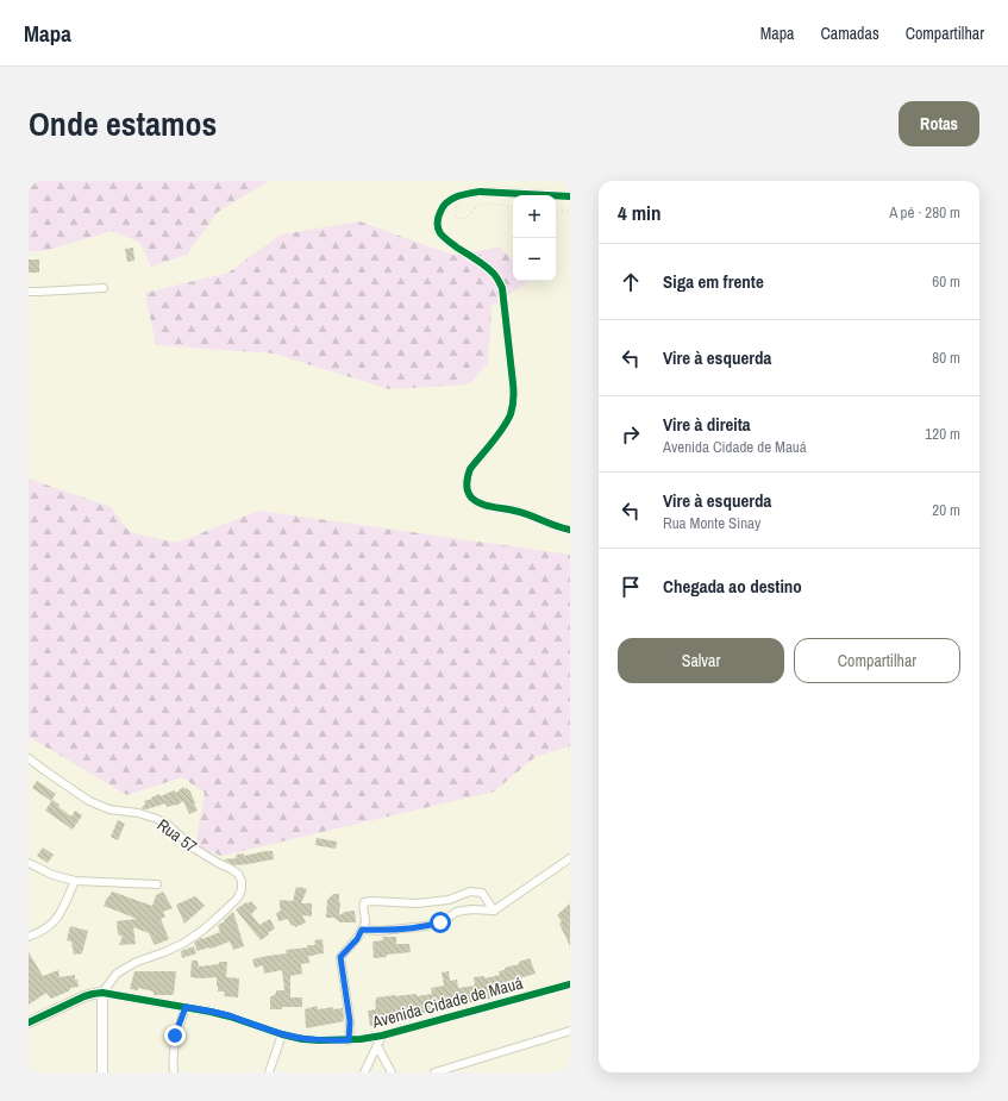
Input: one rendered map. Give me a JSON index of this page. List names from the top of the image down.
{
  "streets": {
    "street": ["Rua 57", "Avenida Cidade de Mauá"]
  },
  "crossings": [
    ["Rua 57", "Avenida Cidade de Mauá"]
  ],
  "page": {
    "header": "Mapa",
    "nav": ["Mapa", "Camadas", "Compartilhar"],
    "title": "Onde estamos",
    "buttons": [
      "Rotas",
      ["Salvar", "Compartilhar"]
    ],
    "heading": ["4 min", "A pé · 280 m"],
    "map_buttons": ["+", "−"],
    "list": [
      ["Siga em frente", "60 m"],
      ["Vire à esquerda", "80 m"],
      ["Vire à direita", "Avenida Cidade de Mauá", "120 m"],
      ["Vire à esquerda", "Rua Monte Sinay", "20 m"],
      "Chegada ao destino"
    ]
  }
}
